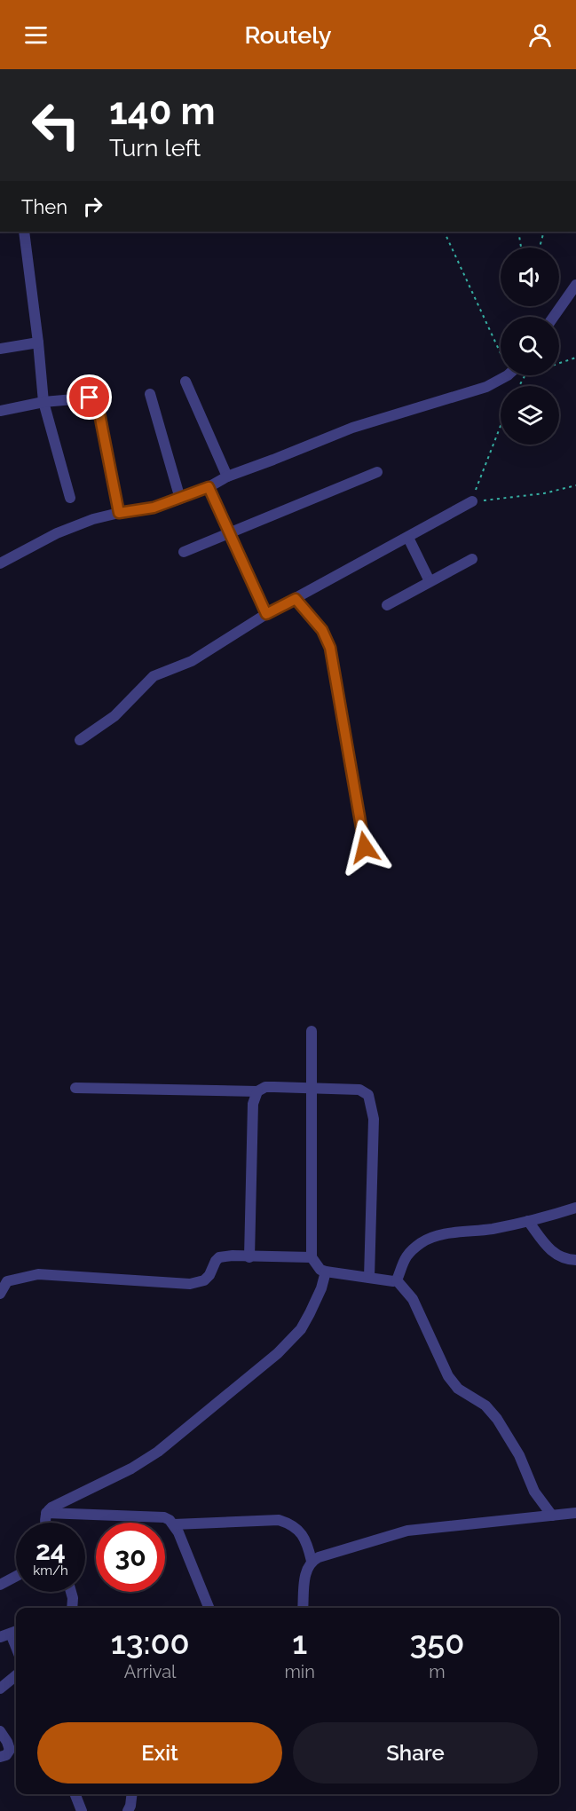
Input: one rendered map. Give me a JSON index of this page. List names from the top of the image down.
{
  "page": {
    "header": "Routely",
    "turn": ["140 m", "Turn left"],
    "then": "Then",
    "speed": "24 km/h",
    "limit": "30",
    "eta": [
      "13:00",
      "Arrival",
      "1",
      "min",
      "350",
      "m"
    ],
    "buttons": ["Exit", "Share"]
  }
}
